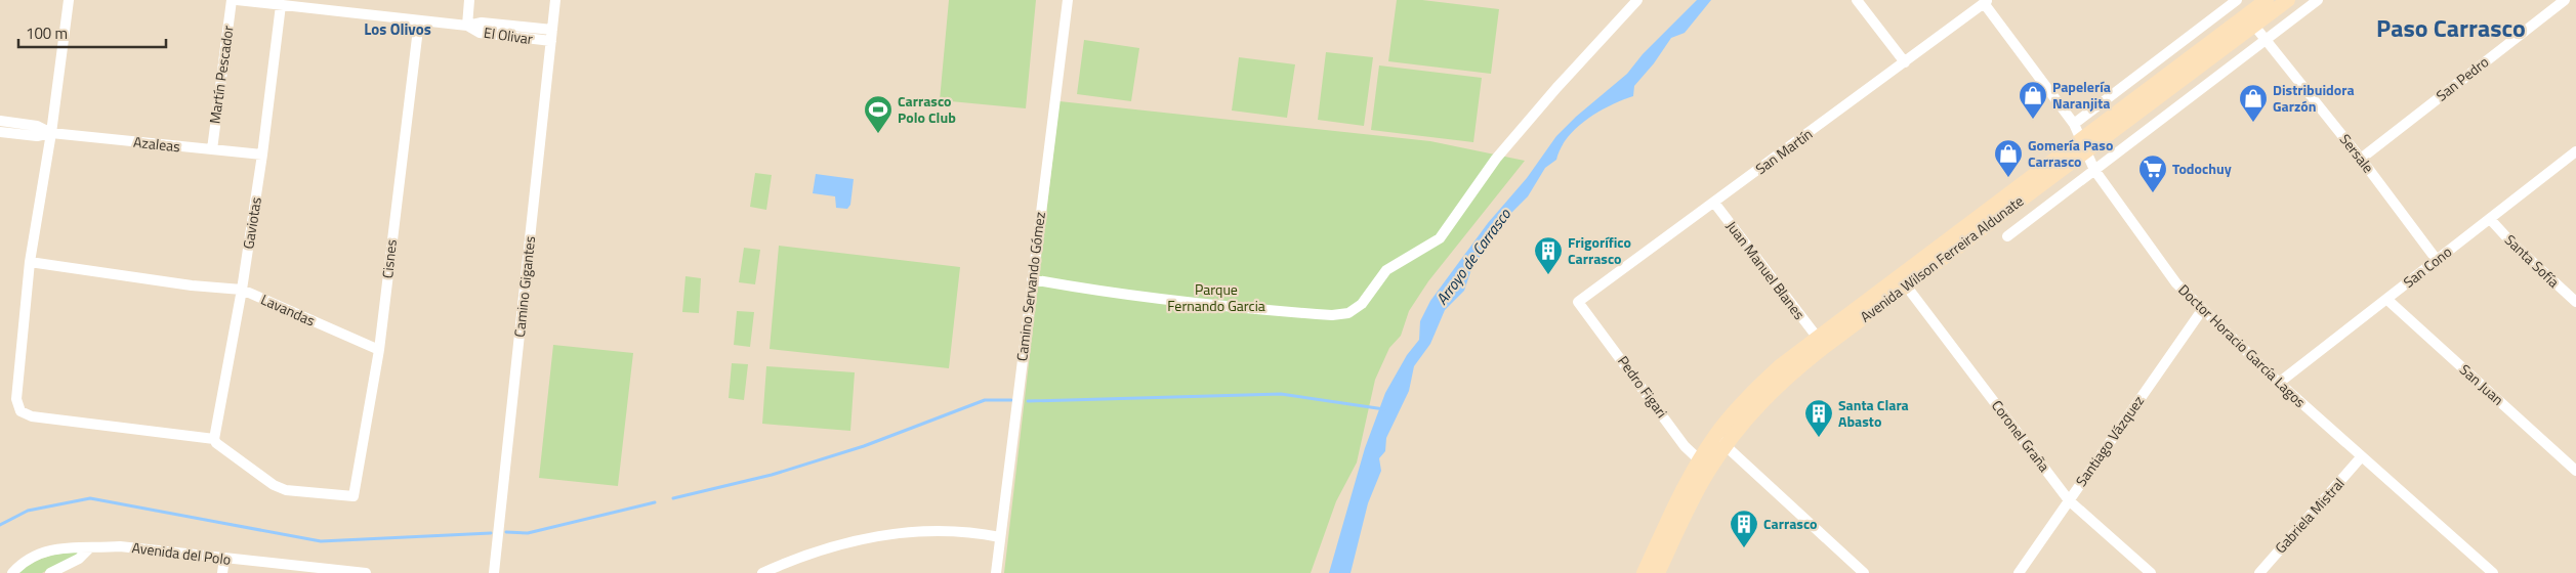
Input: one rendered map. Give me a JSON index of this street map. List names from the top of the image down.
{
  "streets": {
    "main road": ["Avenida Wilson Ferreira Aldunate"],
    "street": [
      "El Olivar",
      "Martín Pescador",
      "San Pedro",
      "Azaleas",
      "San Martín",
      "Sersale",
      "Gaviotas",
      "Cisnes",
      "Santa Sofía",
      "San Cono",
      "Juan Manuel Blanes",
      "Camino Gigantes",
      "Camino Servando Gómez",
      "Lavandas",
      "Doctor Horacio García Lagos",
      "San Juan",
      "Pedro Figari",
      "Coronel Graña",
      "Santiago Vázquez",
      "Gabriela Mistral",
      "Avenida del Polo"
    ]
  },
  "crossings": [
    ["El Olivar", "Gaviotas"],
    ["El Olivar", "Cisnes"],
    ["El Olivar", "Camino Gigantes"],
    ["Martín Pescador", "Azaleas"],
    ["San Pedro", "Sersale"],
    ["Azaleas", "Gaviotas"],
    ["San Martín", "Juan Manuel Blanes"],
    ["San Martín", "Doctor Horacio García Lagos"],
    ["San Martín", "Pedro Figari"],
    ["Sersale", "Avenida Wilson Ferreira Aldunate"],
    ["Sersale", "San Cono"],
    ["Gaviotas", "Cisnes"],
    ["Gaviotas", "Lavandas"],
    ["Cisnes", "Lavandas"],
    ["Avenida Wilson Ferreira Aldunate", "Juan Manuel Blanes"],
    ["Avenida Wilson Ferreira Aldunate", "Doctor Horacio García Lagos"],
    ["Avenida Wilson Ferreira Aldunate", "Pedro Figari"],
    ["Avenida Wilson Ferreira Aldunate", "Coronel Graña"],
    ["Santa Sofía", "San Cono"],
    ["San Cono", "Doctor Horacio García Lagos"],
    ["San Cono", "San Juan"],
    ["Doctor Horacio García Lagos", "Santiago Vázquez"],
    ["Doctor Horacio García Lagos", "Gabriela Mistral"],
    ["Coronel Graña", "Santiago Vázquez"]
  ],
  "districts": ["Paso Carrasco", "Los Olivos"],
  "water": ["Arroyo de Carrasco"],
  "parks": ["Parque Fernando Garcia"],
  "places": {
    "shop": ["Papelería Naranjita", "Distribuidora Garzón", "Gomería Paso Carrasco"],
    "sports": ["Carrasco Polo Club"],
    "supermarket": ["Todochuy"],
    "building": ["Frigorífico Carrasco", "Santa Clara Abasto", "Carrasco"]
  },
  "scale_bar": "100 m"
}
